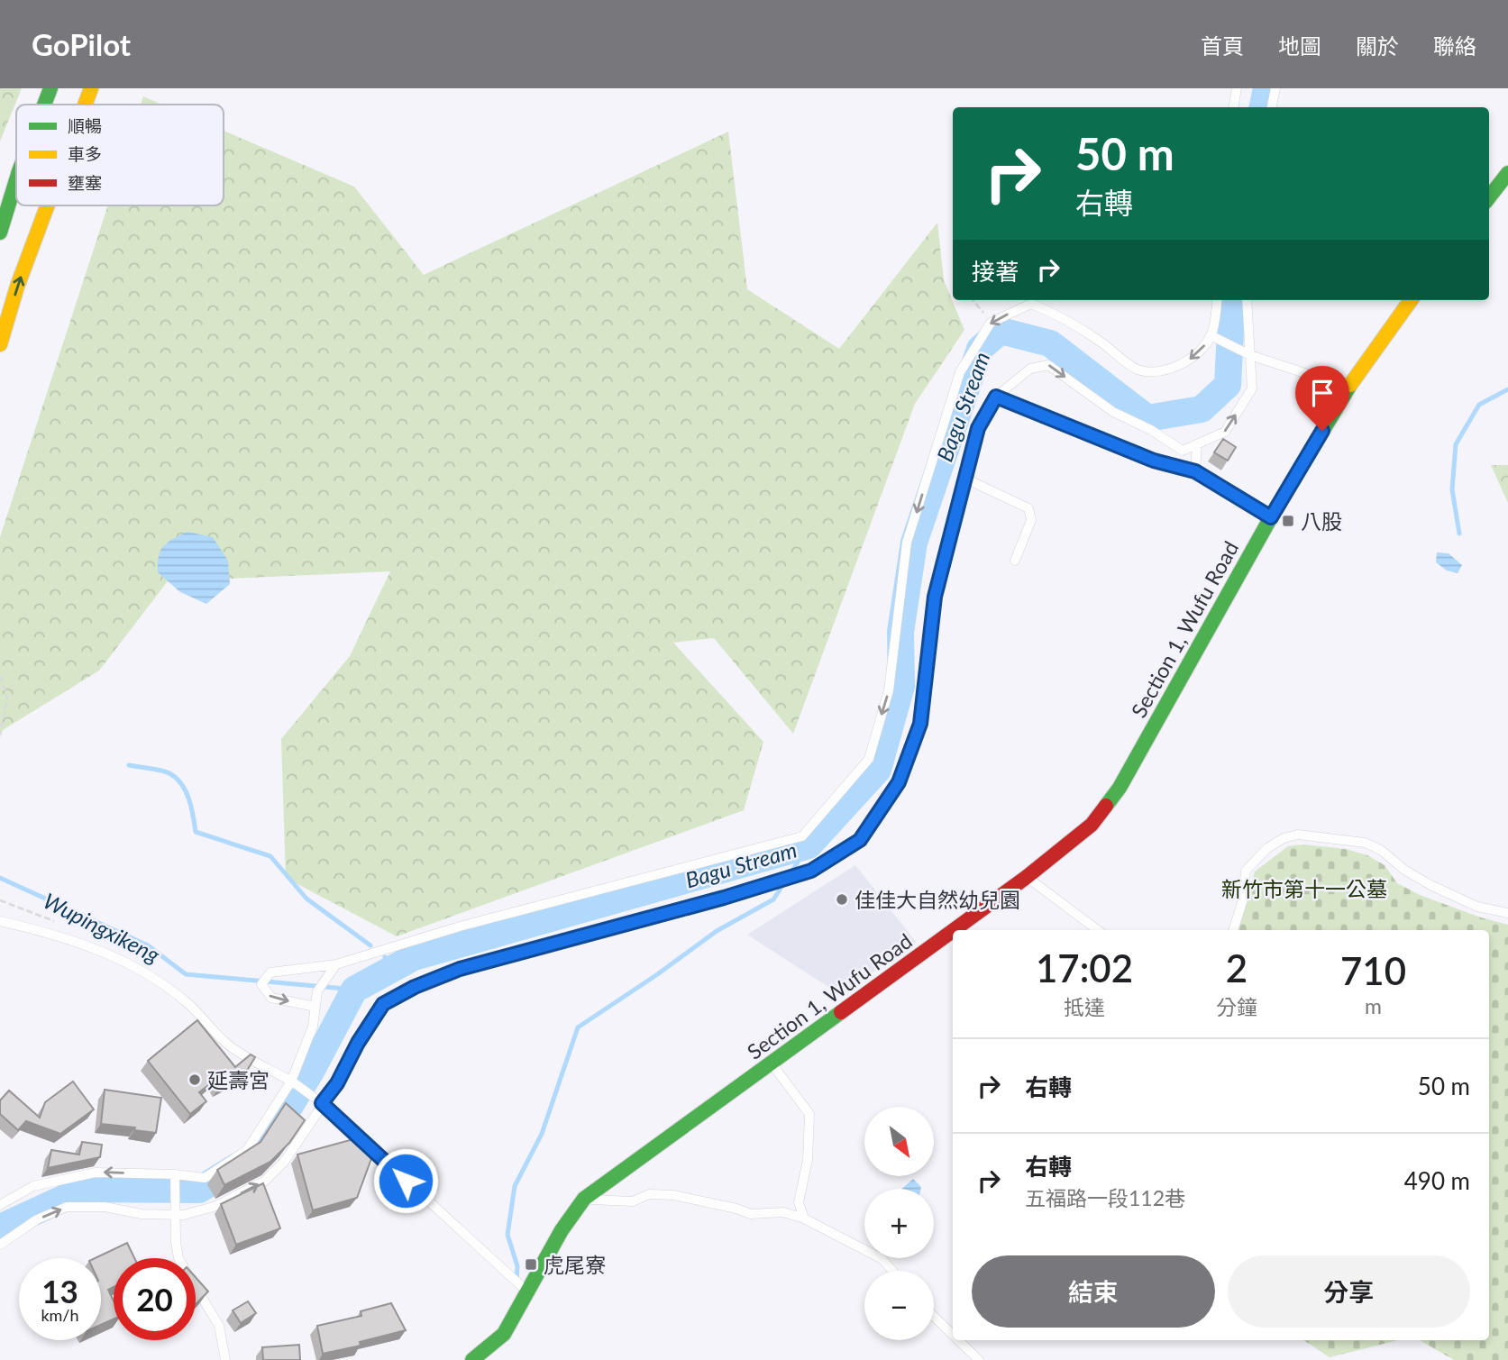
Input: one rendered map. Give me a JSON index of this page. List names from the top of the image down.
{
  "streets": {
    "main road": ["Section 1, Wufu Road"]
  },
  "water": ["Bagu Stream", "Wupingxikeng"],
  "parks": ["新竹市第十一公墓"],
  "places": {
    "transit": ["八股", "虎尾寮"],
    "other": ["佳佳大自然幼兒園", "延壽宮"]
  },
  "legend": ["順暢", "車多", "壅塞"],
  "north": "bottom right",
  "page": {
    "header": "GoPilot",
    "nav": [
      "首頁",
      "地圖",
      "關於",
      "聯絡"
    ],
    "turn": ["50 m", "右轉"],
    "then": "接著",
    "eta": [
      "17:02",
      "抵達",
      "2",
      "分鐘",
      "710",
      "m"
    ],
    "list": [
      {
        "name": "右轉",
        "value": "50 m"
      },
      {
        "name": "右轉",
        "note": "五福路一段112巷",
        "value": "490 m"
      }
    ],
    "map_buttons": ["+", "−"],
    "buttons": ["結束", "分享"],
    "speed": "13 km/h",
    "limit": "20"
  }
}
